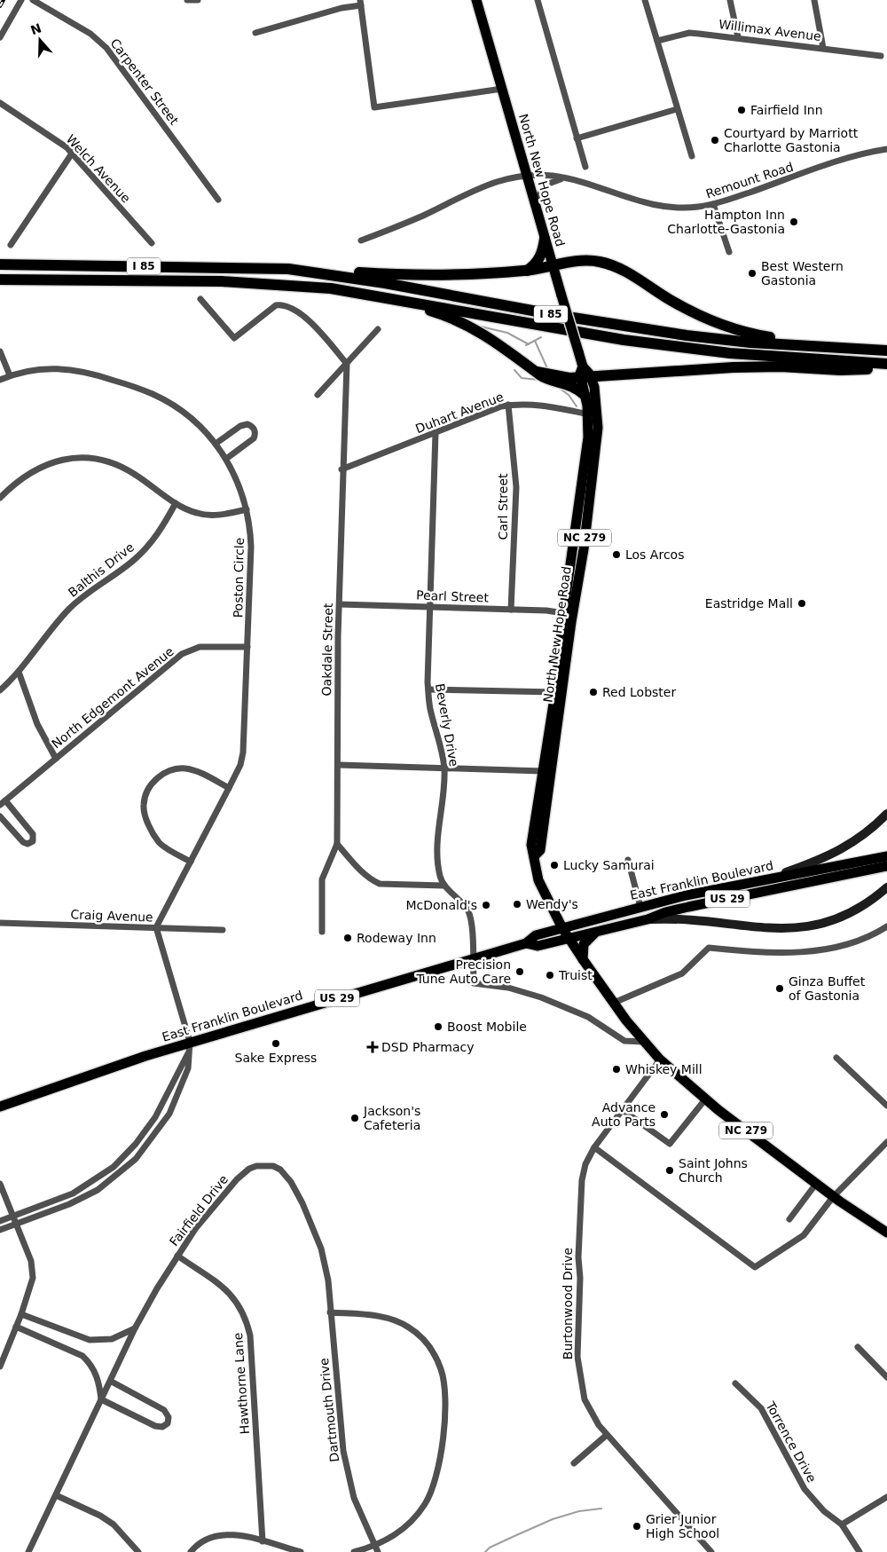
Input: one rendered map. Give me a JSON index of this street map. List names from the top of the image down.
{
  "streets": {
    "highway": ["I 85"],
    "main road": [
      "North New Hope Road",
      "NC 279",
      "East Franklin Boulevard",
      "US 29"
    ],
    "street": [
      "Willimax Avenue",
      "Carpenter Street",
      "Welch Avenue",
      "Remount Road",
      "Duhart Avenue",
      "Carl Street",
      "Balthis Drive",
      "Poston Circle",
      "Pearl Street",
      "Oakdale Street",
      "North Edgemont Avenue",
      "Beverly Drive",
      "Craig Avenue",
      "Fairfield Drive",
      "Burtonwood Drive",
      "Hawthorne Lane",
      "Dartmouth Drive",
      "Torrence Drive"
    ]
  },
  "crossings": [
    ["North New Hope Road", "Remount Road"],
    ["North New Hope Road", "Duhart Avenue"],
    ["North New Hope Road", "NC 279"],
    ["North New Hope Road", "Pearl Street"],
    ["North New Hope Road", "East Franklin Boulevard"],
    ["Duhart Avenue", "Carl Street"],
    ["Duhart Avenue", "Oakdale Street"],
    ["Duhart Avenue", "Beverly Drive"],
    ["Carl Street", "Pearl Street"],
    ["NC 279", "East Franklin Boulevard"],
    ["NC 279", "Burtonwood Drive"],
    ["Poston Circle", "North Edgemont Avenue"],
    ["Poston Circle", "Craig Avenue"],
    ["Pearl Street", "Oakdale Street"],
    ["Pearl Street", "Beverly Drive"],
    ["Fairfield Drive", "Hawthorne Lane"],
    ["Fairfield Drive", "Dartmouth Drive"]
  ],
  "places": {
    "other": [
      "Fairfield Inn",
      "Courtyard by Marriott Charlotte Gastonia",
      "Hampton Inn Charlotte-Gastonia",
      "Best Western Gastonia",
      "Los Arcos",
      "Eastridge Mall",
      "Red Lobster",
      "Lucky Samurai",
      "Wendy's",
      "McDonald's",
      "Rodeway Inn",
      "Precision Tune Auto Care",
      "Truist",
      "Ginza Buffet of Gastonia",
      "Boost Mobile",
      "Sake Express",
      "Whiskey Mill",
      "Advance Auto Parts",
      "Jackson's Cafeteria",
      "Saint Johns Church",
      "Grier Junior High School"
    ],
    "health": ["DSD Pharmacy"]
  },
  "north": "top"
}
